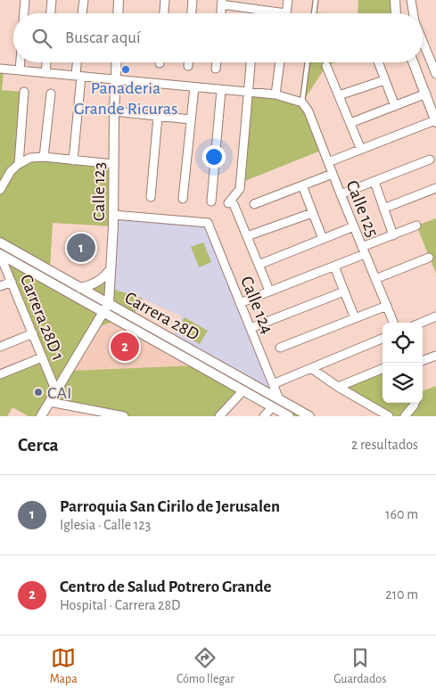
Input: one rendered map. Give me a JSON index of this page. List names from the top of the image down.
{
  "streets": {
    "street": [
      "Calle 123",
      "Calle 125",
      "Calle 124",
      "Carrera 28D",
      "Carrera 28D 1"
    ]
  },
  "crossings": [
    ["Calle 123", "Calle 124"],
    ["Calle 123", "Carrera 28D"],
    ["Calle 123", "Carrera 28D 1"],
    ["Calle 124", "Carrera 28D"],
    ["Carrera 28D", "Carrera 28D 1"]
  ],
  "places": ["Panaderia Grande Ricuras", "CAI"],
  "page": {
    "search": "Buscar aquí",
    "pins": ["1", "2"],
    "heading": ["Cerca", "2 resultados"],
    "list": [
      {
        "mark": "1",
        "name": "Parroquia San Cirilo de Jerusalen",
        "note": "Iglesia · Calle 123",
        "value": "160 m"
      },
      {
        "mark": "2",
        "name": "Centro de Salud Potrero Grande",
        "note": "Hospital · Carrera 28D",
        "value": "210 m"
      }
    ],
    "nav": ["Mapa", "Cómo llegar", "Guardados"]
  }
}
